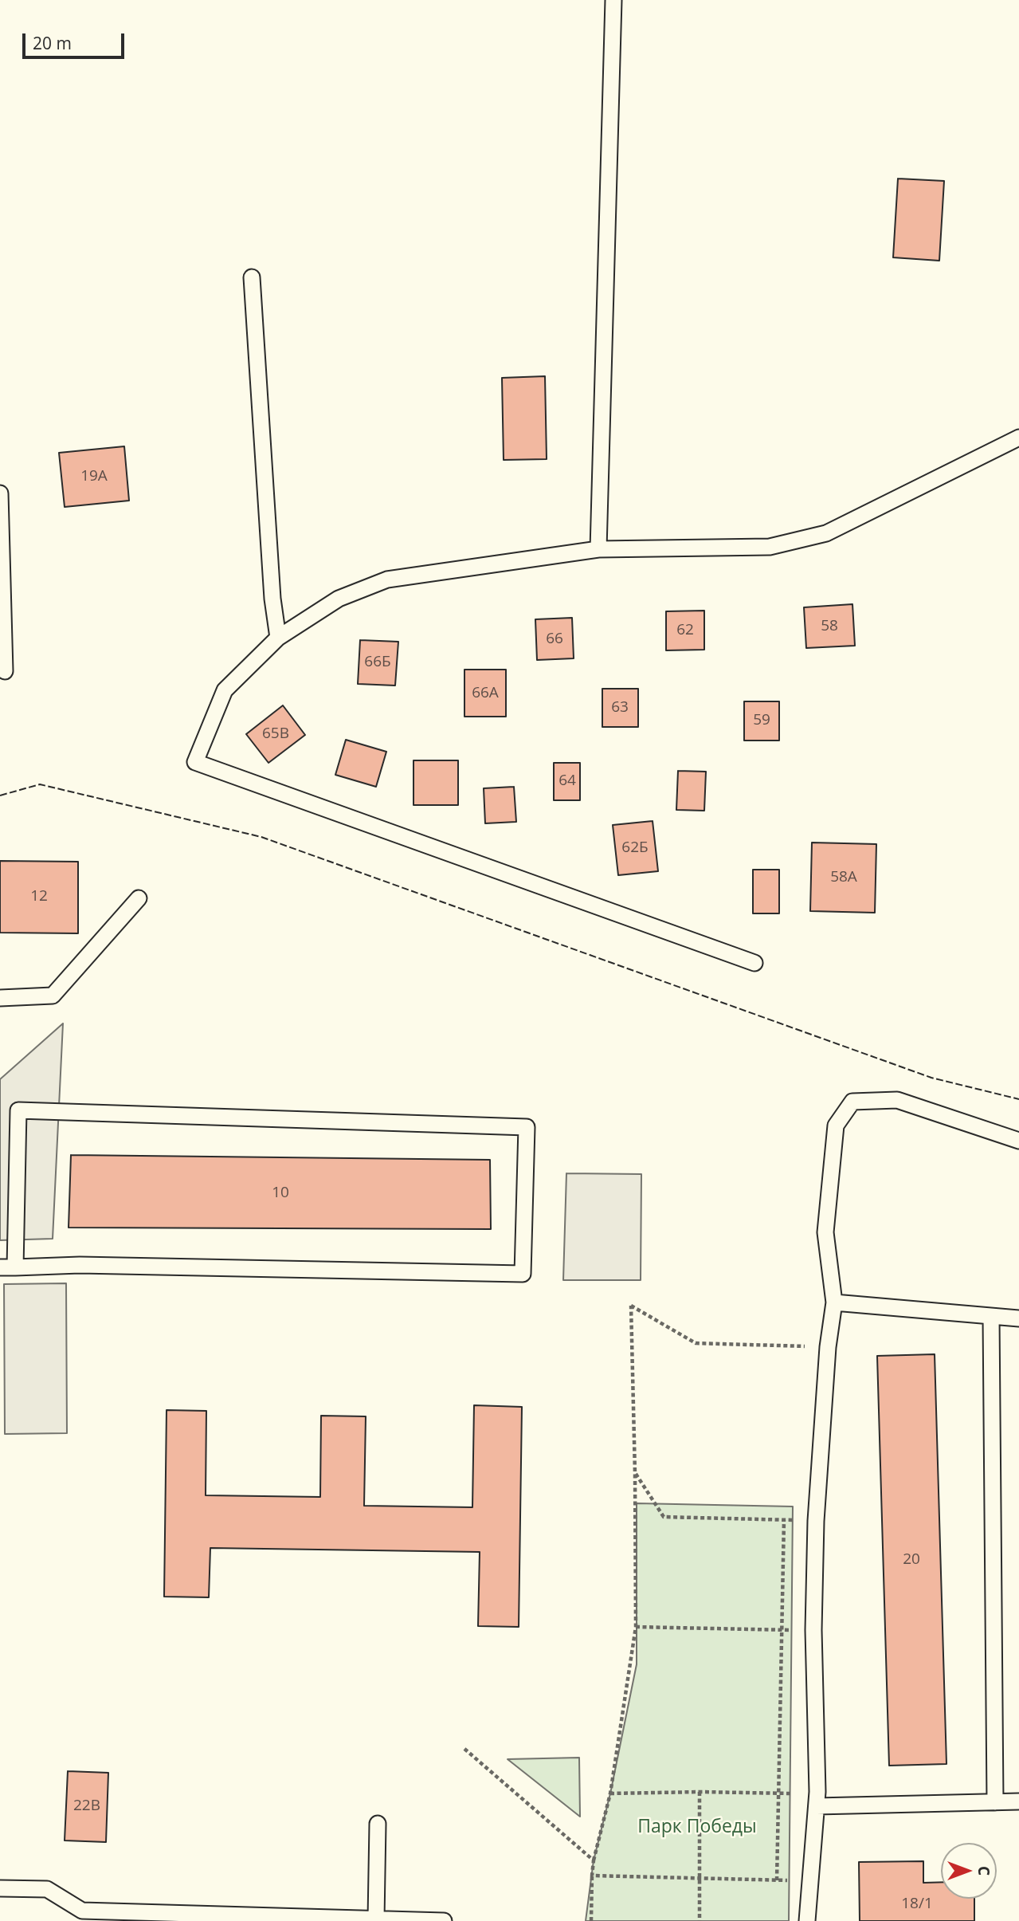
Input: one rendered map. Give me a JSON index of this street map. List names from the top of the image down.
{
  "parks": ["Парк Победы"],
  "house_numbers": [
    "19А",
    "58",
    "62",
    "66",
    "66Б",
    "66А",
    "63",
    "59",
    "65В",
    "64",
    "62Б",
    "58А",
    "12",
    "10",
    "20",
    "22В",
    "18/1"
  ],
  "scale_bar": "20 m",
  "north": "right"
}
